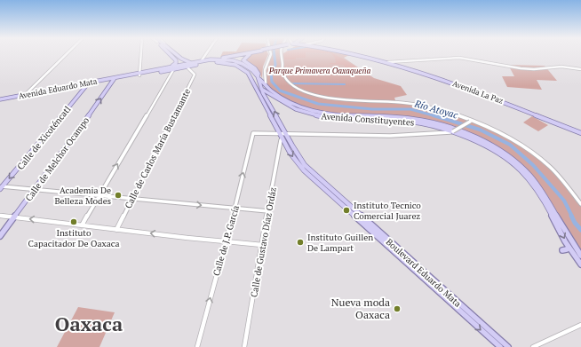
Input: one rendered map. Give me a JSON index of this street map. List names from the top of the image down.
{
  "streets": {
    "main road": [
      "Avenida Eduardo Mata",
      "Avenida La Paz",
      "Avenida Constituyentes",
      "Calle de Xicoténcatl",
      "Calle de Melchor Ocampo",
      "Boulevard Eduardo Mata"
    ],
    "street": ["Calle de Carlos María Bustamante", "Calle de J.P. García", "Calle de Gustavo Díaz Ordáz"]
  },
  "crossings": [
    ["Avenida Eduardo Mata", "Calle de Xicoténcatl"],
    ["Avenida Eduardo Mata", "Calle de Melchor Ocampo"],
    ["Avenida Constituyentes", "Boulevard Eduardo Mata"],
    ["Calle de J.P. García", "Calle de Gustavo Díaz Ordáz"],
    ["Calle de J.P. García", "Boulevard Eduardo Mata"],
    ["Calle de Gustavo Díaz Ordáz", "Boulevard Eduardo Mata"]
  ],
  "one_way": ["Calle de Xicoténcatl", "Calle de Melchor Ocampo", "Calle de J.P. García"],
  "districts": ["Oaxaca"],
  "water": ["Río Atoyac"],
  "parks": ["Parque Primavera Oaxaqueña"],
  "places": [
    "Academia De Belleza Modes",
    "Instituto Tecnico Comercial Juarez",
    "Instituto Capacitador De Oaxaca",
    "Instituto Guillen De Lampart",
    "Nueva moda Oaxaca"
  ]
}
